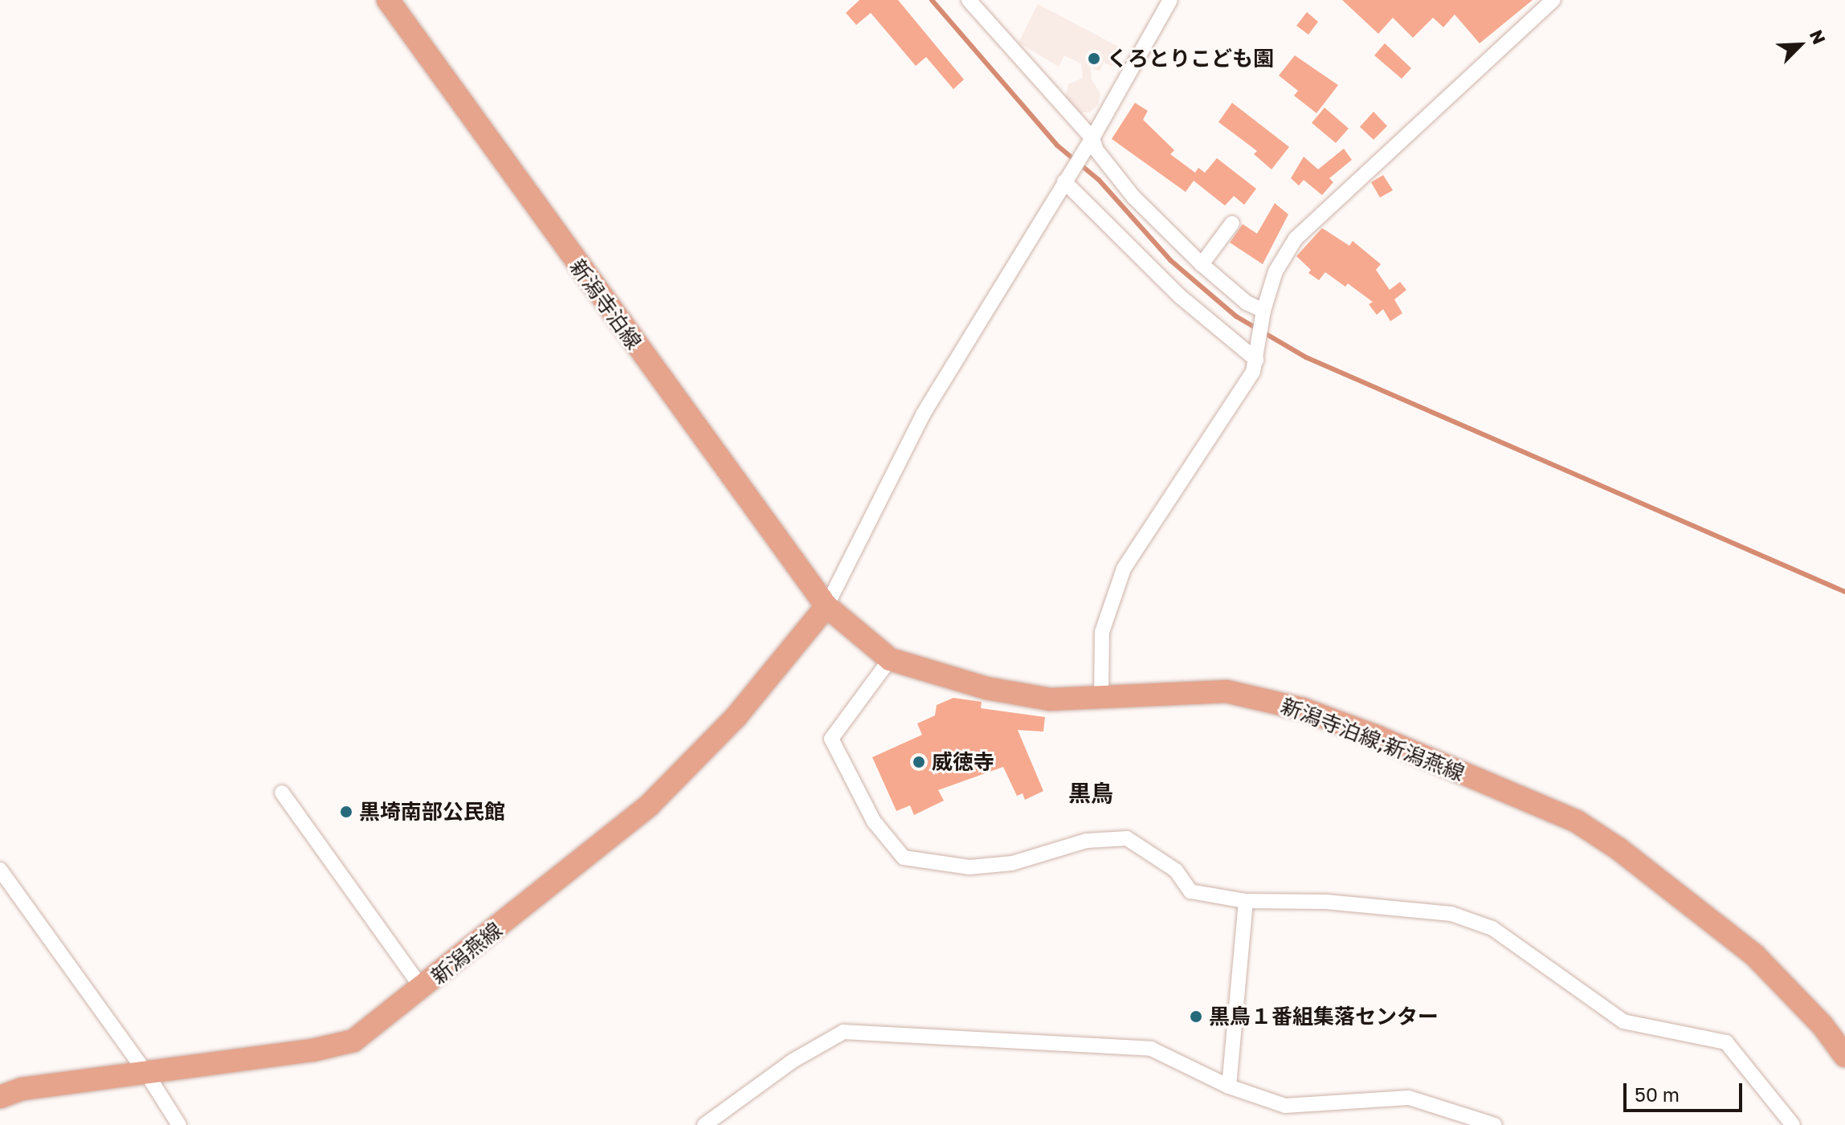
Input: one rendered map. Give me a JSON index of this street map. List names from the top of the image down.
{
  "streets": {
    "main road": ["新潟寺泊線", "新潟寺泊線;新潟燕線", "新潟燕線"]
  },
  "crossings": [
    ["新潟寺泊線", "新潟寺泊線;新潟燕線"],
    ["新潟寺泊線", "新潟燕線"],
    ["新潟寺泊線;新潟燕線", "新潟燕線"]
  ],
  "districts": ["黒鳥"],
  "places": [
    "くろとりこども園",
    "威徳寺",
    "黒埼南部公民館",
    "黒鳥１番組集落センター"
  ],
  "scale_bar": "50 m",
  "north": "top right"
}
